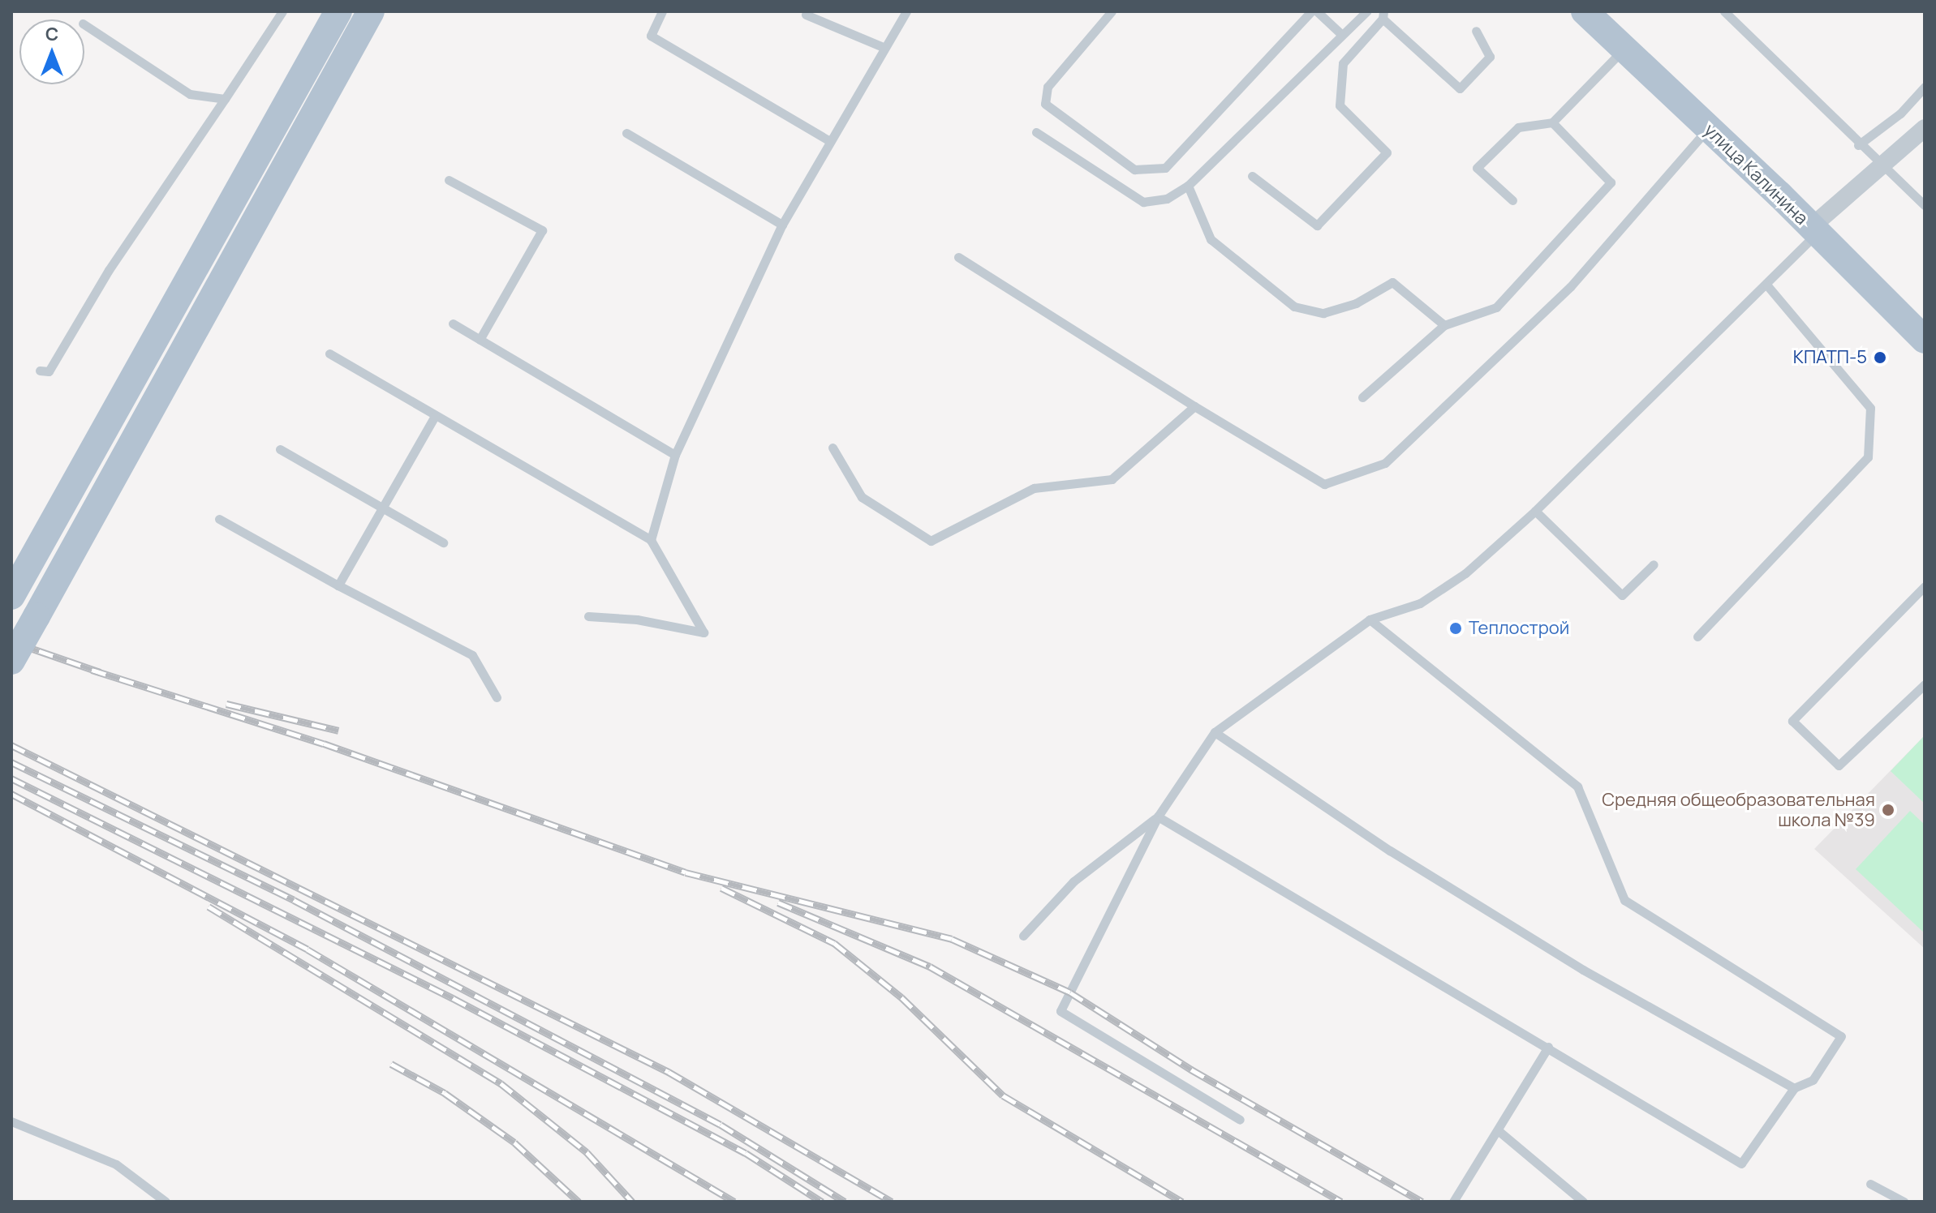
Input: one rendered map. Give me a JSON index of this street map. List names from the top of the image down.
{
  "streets": {
    "main road": ["улица Калинина"]
  },
  "places": ["КПАТП-5", "Теплострой", "Средняя общеобразовательная школа №39"],
  "north": "top"
}
